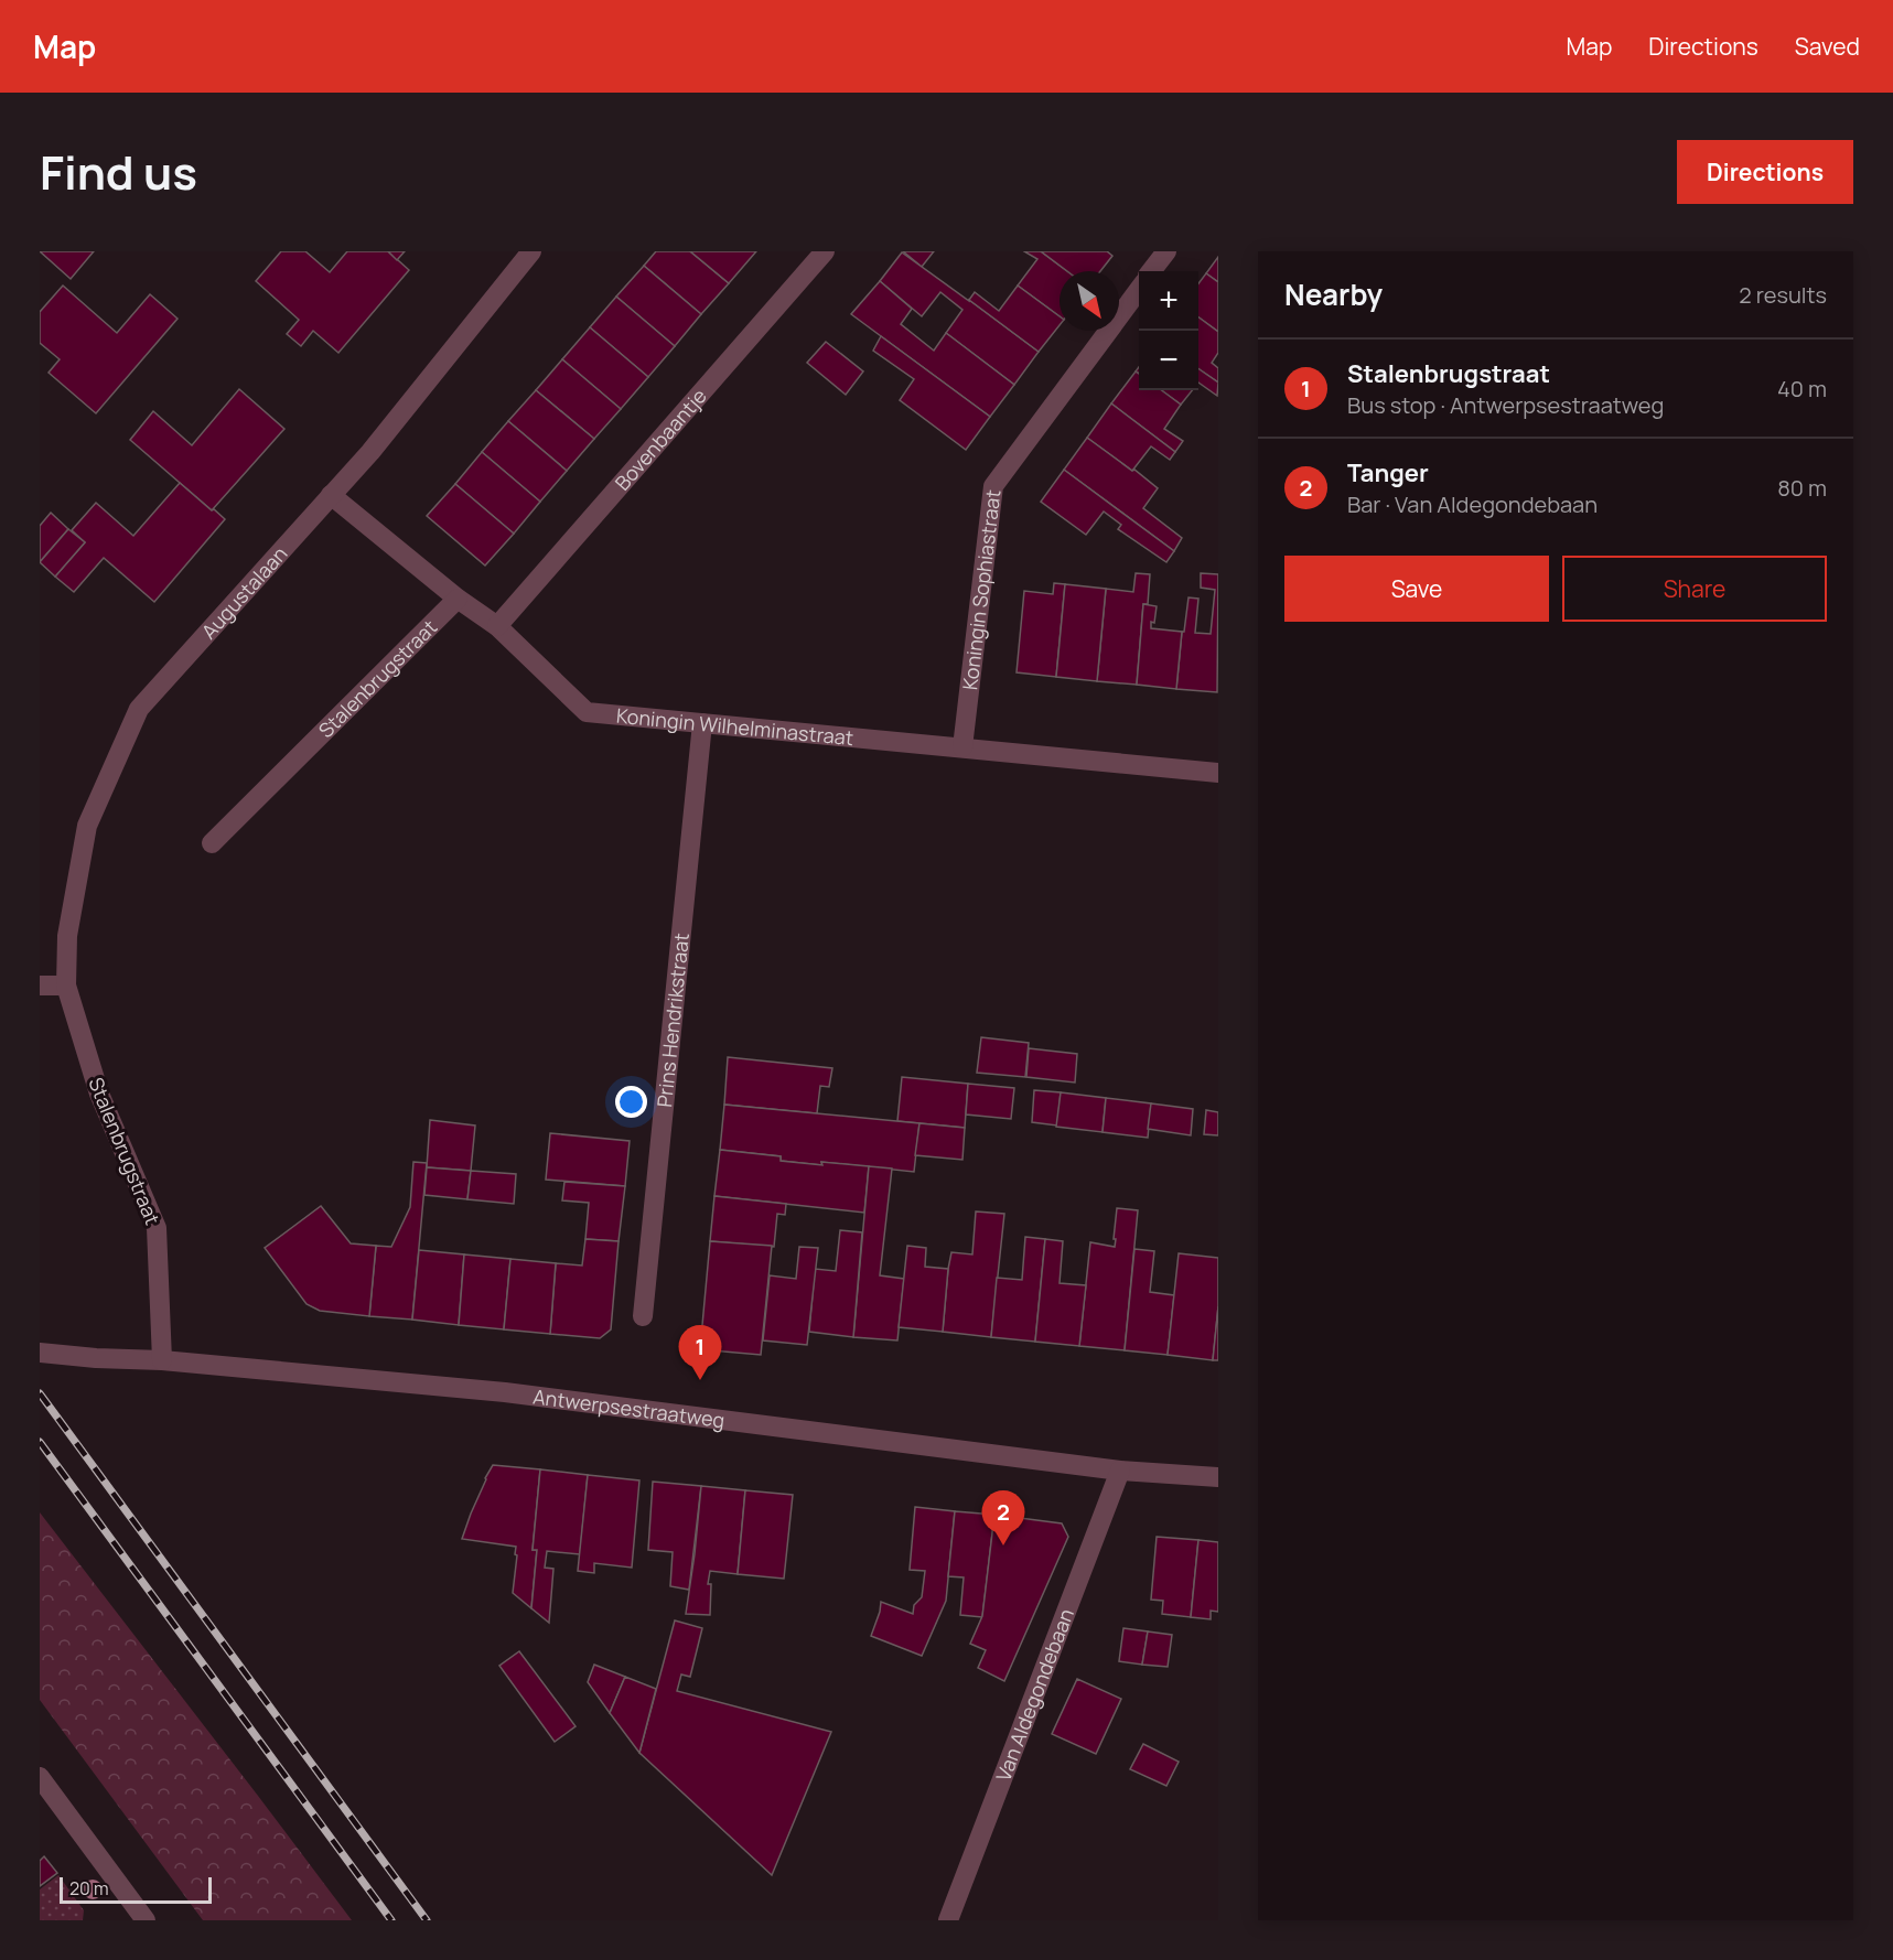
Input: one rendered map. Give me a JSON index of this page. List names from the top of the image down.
{
  "streets": {
    "street": [
      "Bovenbaantje",
      "Koningin Sophiastraat",
      "Augustalaan",
      "Stalenbrugstraat",
      "Koningin Wilhelminastraat",
      "Prins Hendrikstraat",
      "Antwerpsestraatweg",
      "Van Aldegondebaan"
    ]
  },
  "crossings": [
    ["Bovenbaantje", "Koningin Wilhelminastraat"],
    ["Koningin Sophiastraat", "Koningin Wilhelminastraat"],
    ["Augustalaan", "Stalenbrugstraat"],
    ["Augustalaan", "Koningin Wilhelminastraat"],
    ["Stalenbrugstraat", "Koningin Wilhelminastraat"],
    ["Stalenbrugstraat", "Antwerpsestraatweg"],
    ["Koningin Wilhelminastraat", "Prins Hendrikstraat"],
    ["Antwerpsestraatweg", "Van Aldegondebaan"]
  ],
  "scale_bar": "20 m",
  "north": "bottom right",
  "page": {
    "header": "Map",
    "nav": ["Map", "Directions", "Saved"],
    "title": "Find us",
    "buttons": [
      "Directions",
      ["Save", "Share"]
    ],
    "heading": ["Nearby", "2 results"],
    "map_buttons": ["+", "−"],
    "list": [
      {
        "mark": "1",
        "name": "Stalenbrugstraat",
        "note": "Bus stop · Antwerpsestraatweg",
        "value": "40 m"
      },
      {
        "mark": "2",
        "name": "Tanger",
        "note": "Bar · Van Aldegondebaan",
        "value": "80 m"
      }
    ],
    "pins": ["1", "2"],
    "scale": "20 m"
  }
}
